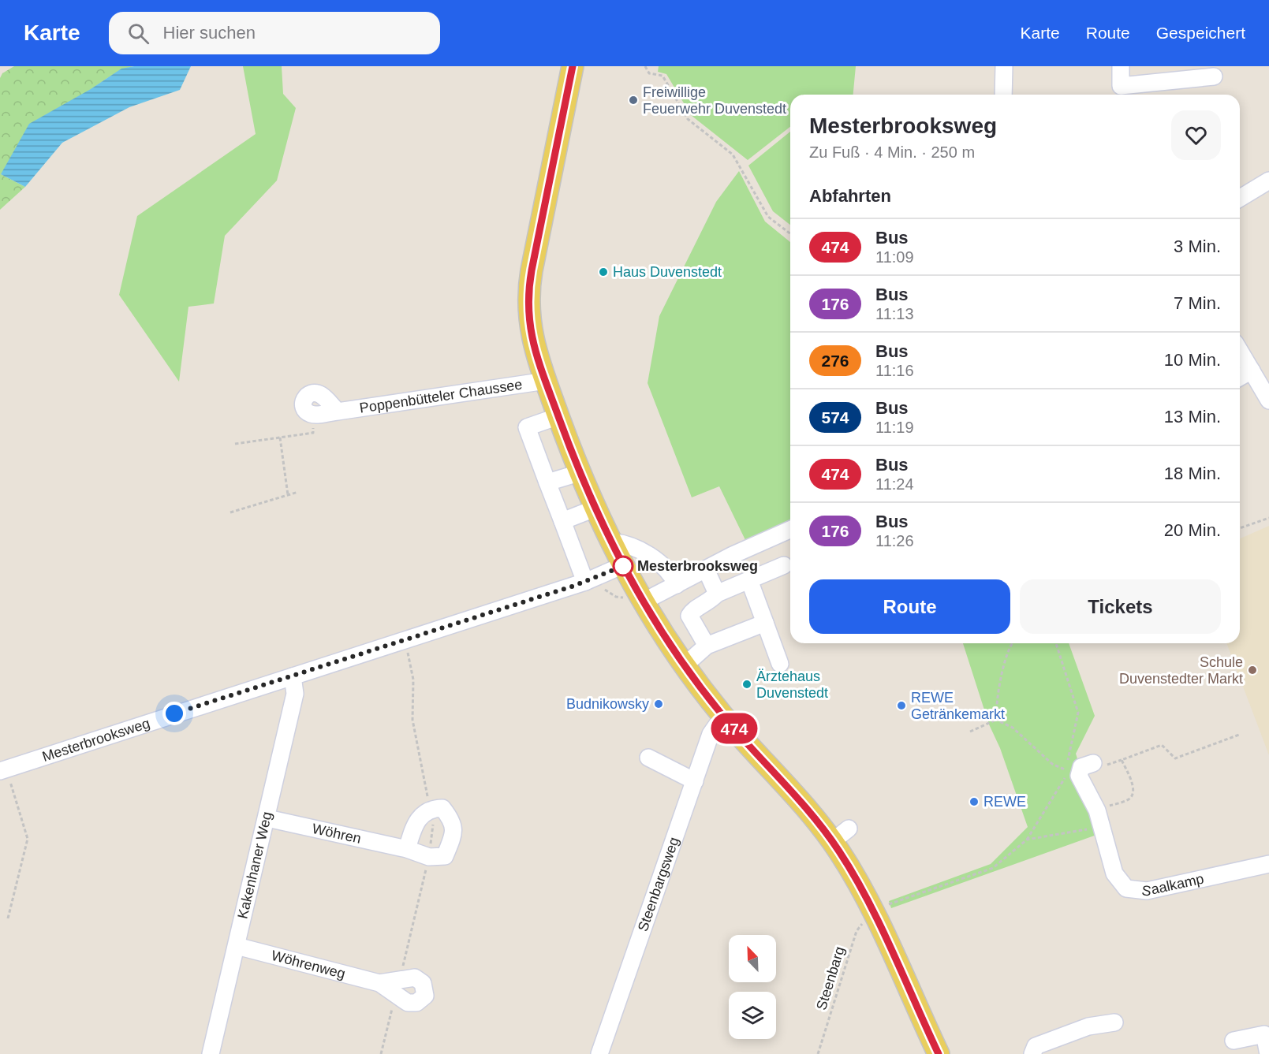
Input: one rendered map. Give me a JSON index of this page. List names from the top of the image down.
{
  "streets": {
    "main road": ["Poppenbütteler Chaussee"],
    "street": [
      "Mesterbrooksweg",
      "Wöhren",
      "Kakenhaner Weg",
      "Saalkamp",
      "Steenbargsweg",
      "Wöhrenweg"
    ],
    "path": ["Steenbarg"]
  },
  "crossings": [
    ["Poppenbütteler Chaussee", "Mesterbrooksweg"],
    ["Poppenbütteler Chaussee", "Steenbargsweg"],
    ["Poppenbütteler Chaussee", "Steenbarg"],
    ["Mesterbrooksweg", "Kakenhaner Weg"],
    ["Wöhren", "Kakenhaner Weg"],
    ["Kakenhaner Weg", "Wöhrenweg"]
  ],
  "places": [
    "Freiwillige Feuerwehr Duvenstedt",
    "Haus Duvenstedt",
    "Mesterbrooksweg",
    "Schule Duvenstedter Markt",
    "Ärztehaus Duvenstedt",
    "Budnikowsky",
    "REWE Getränkemarkt",
    "REWE"
  ],
  "lines": ["bus line 474"],
  "north": "top left",
  "page": {
    "header": "Karte",
    "search": "Hier suchen",
    "nav": ["Karte", "Route", "Gespeichert"],
    "on_map": "474",
    "heading": [
      ["Mesterbrooksweg", "Zu Fuß · 4 Min. · 250 m"],
      "Abfahrten"
    ],
    "list": [
      {
        "mark": "474",
        "name": "Bus",
        "note": "11:09",
        "value": "3 Min."
      },
      {
        "mark": "176",
        "name": "Bus",
        "note": "11:13",
        "value": "7 Min."
      },
      {
        "mark": "276",
        "name": "Bus",
        "note": "11:16",
        "value": "10 Min."
      },
      {
        "mark": "574",
        "name": "Bus",
        "note": "11:19",
        "value": "13 Min."
      },
      {
        "mark": "474",
        "name": "Bus",
        "note": "11:24",
        "value": "18 Min."
      },
      {
        "mark": "176",
        "name": "Bus",
        "note": "11:26",
        "value": "20 Min."
      }
    ],
    "buttons": ["Route", "Tickets"]
  }
}
